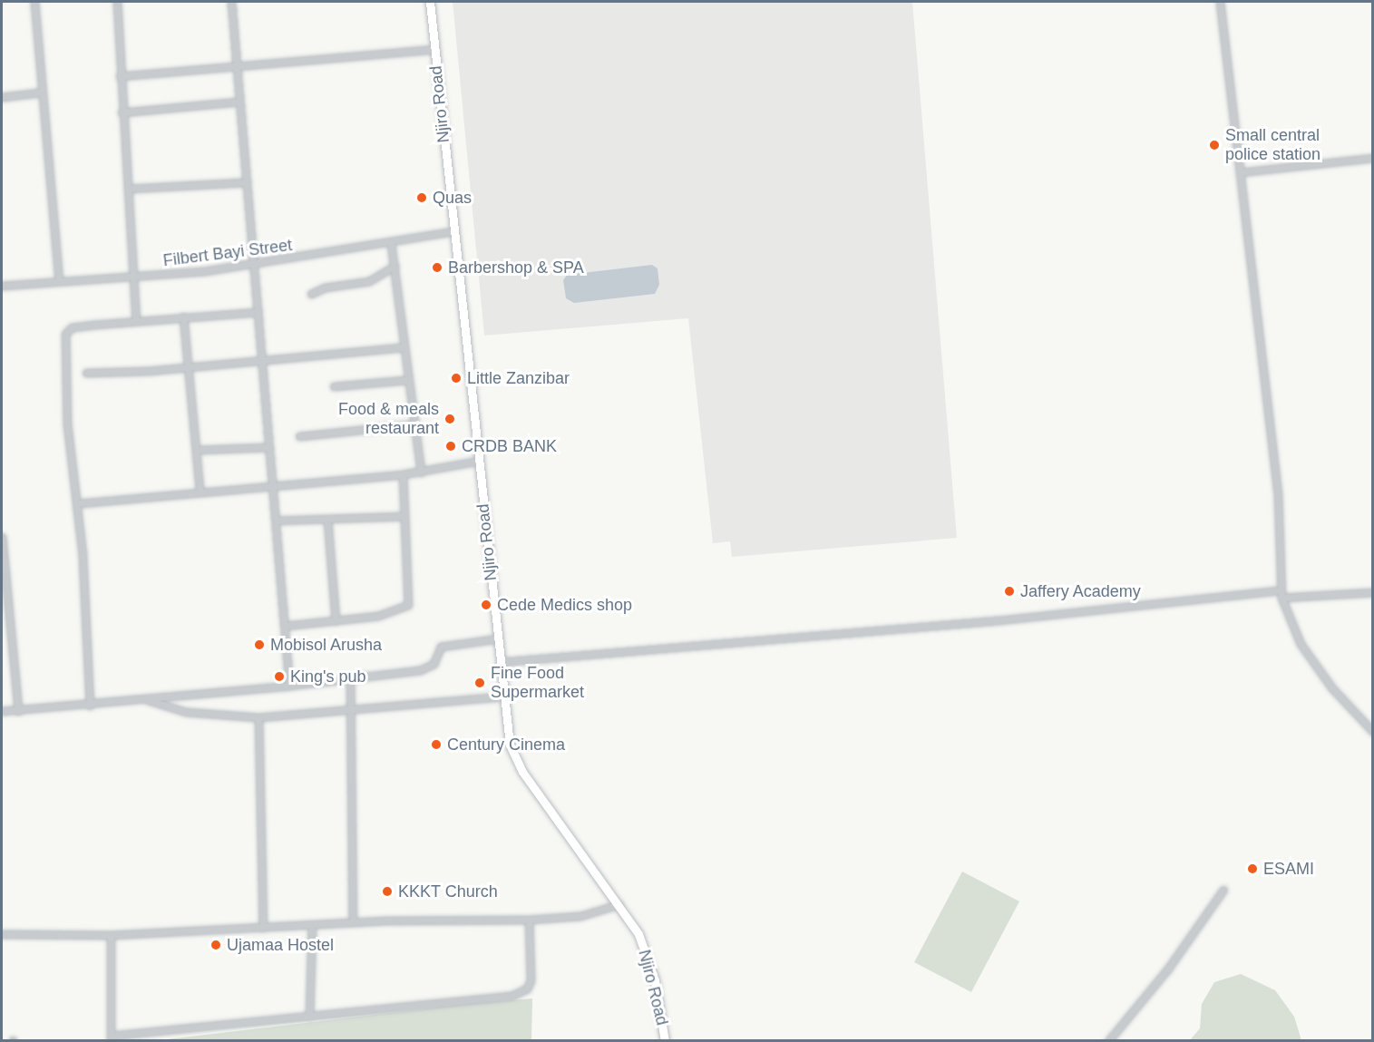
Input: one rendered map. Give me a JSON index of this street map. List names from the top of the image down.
{
  "streets": {
    "street": ["Njiro Road", "Filbert Bayi Street"]
  },
  "crossings": [
    ["Njiro Road", "Filbert Bayi Street"]
  ],
  "places": [
    "Small central police station",
    "Quas",
    "Barbershop & SPA",
    "Little Zanzibar",
    "Food & meals restaurant",
    "CRDB BANK",
    "Jaffery Academy",
    "Cede Medics shop",
    "Mobisol Arusha",
    "King's pub",
    "Fine Food Supermarket",
    "Century Cinema",
    "ESAMI",
    "KKKT Church",
    "Ujamaa Hostel"
  ]
}
